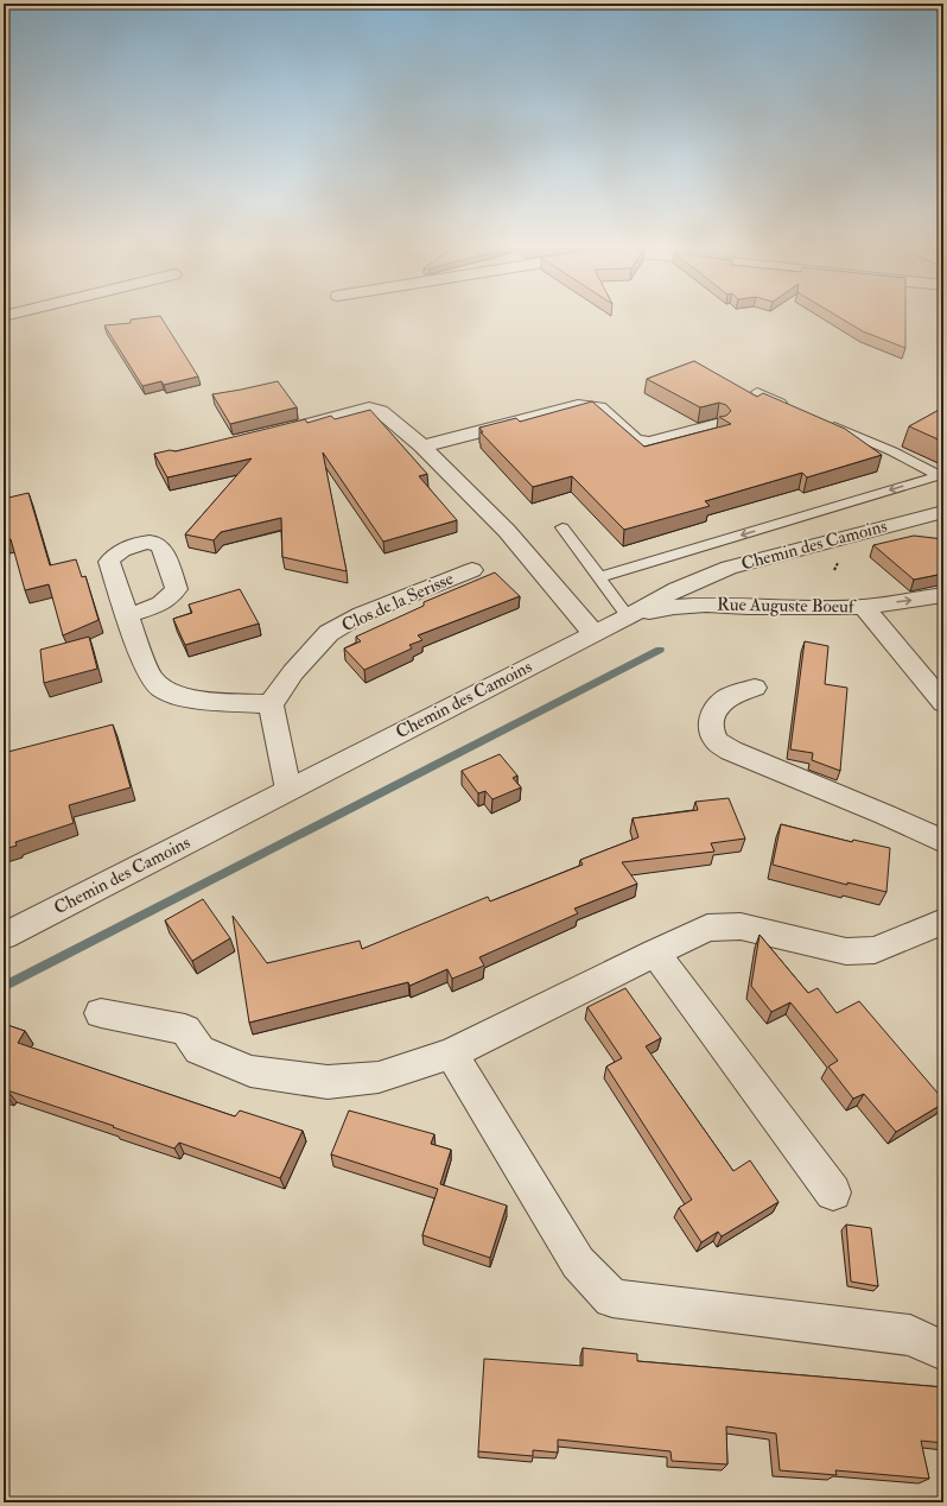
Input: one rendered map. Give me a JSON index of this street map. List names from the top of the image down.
{
  "streets": {
    "street": ["Chemin des Camoins", "Clos de la Serisse", "Rue Auguste Boeuf"]
  },
  "crossings": [
    ["Chemin des Camoins", "Rue Auguste Boeuf"]
  ]
}
